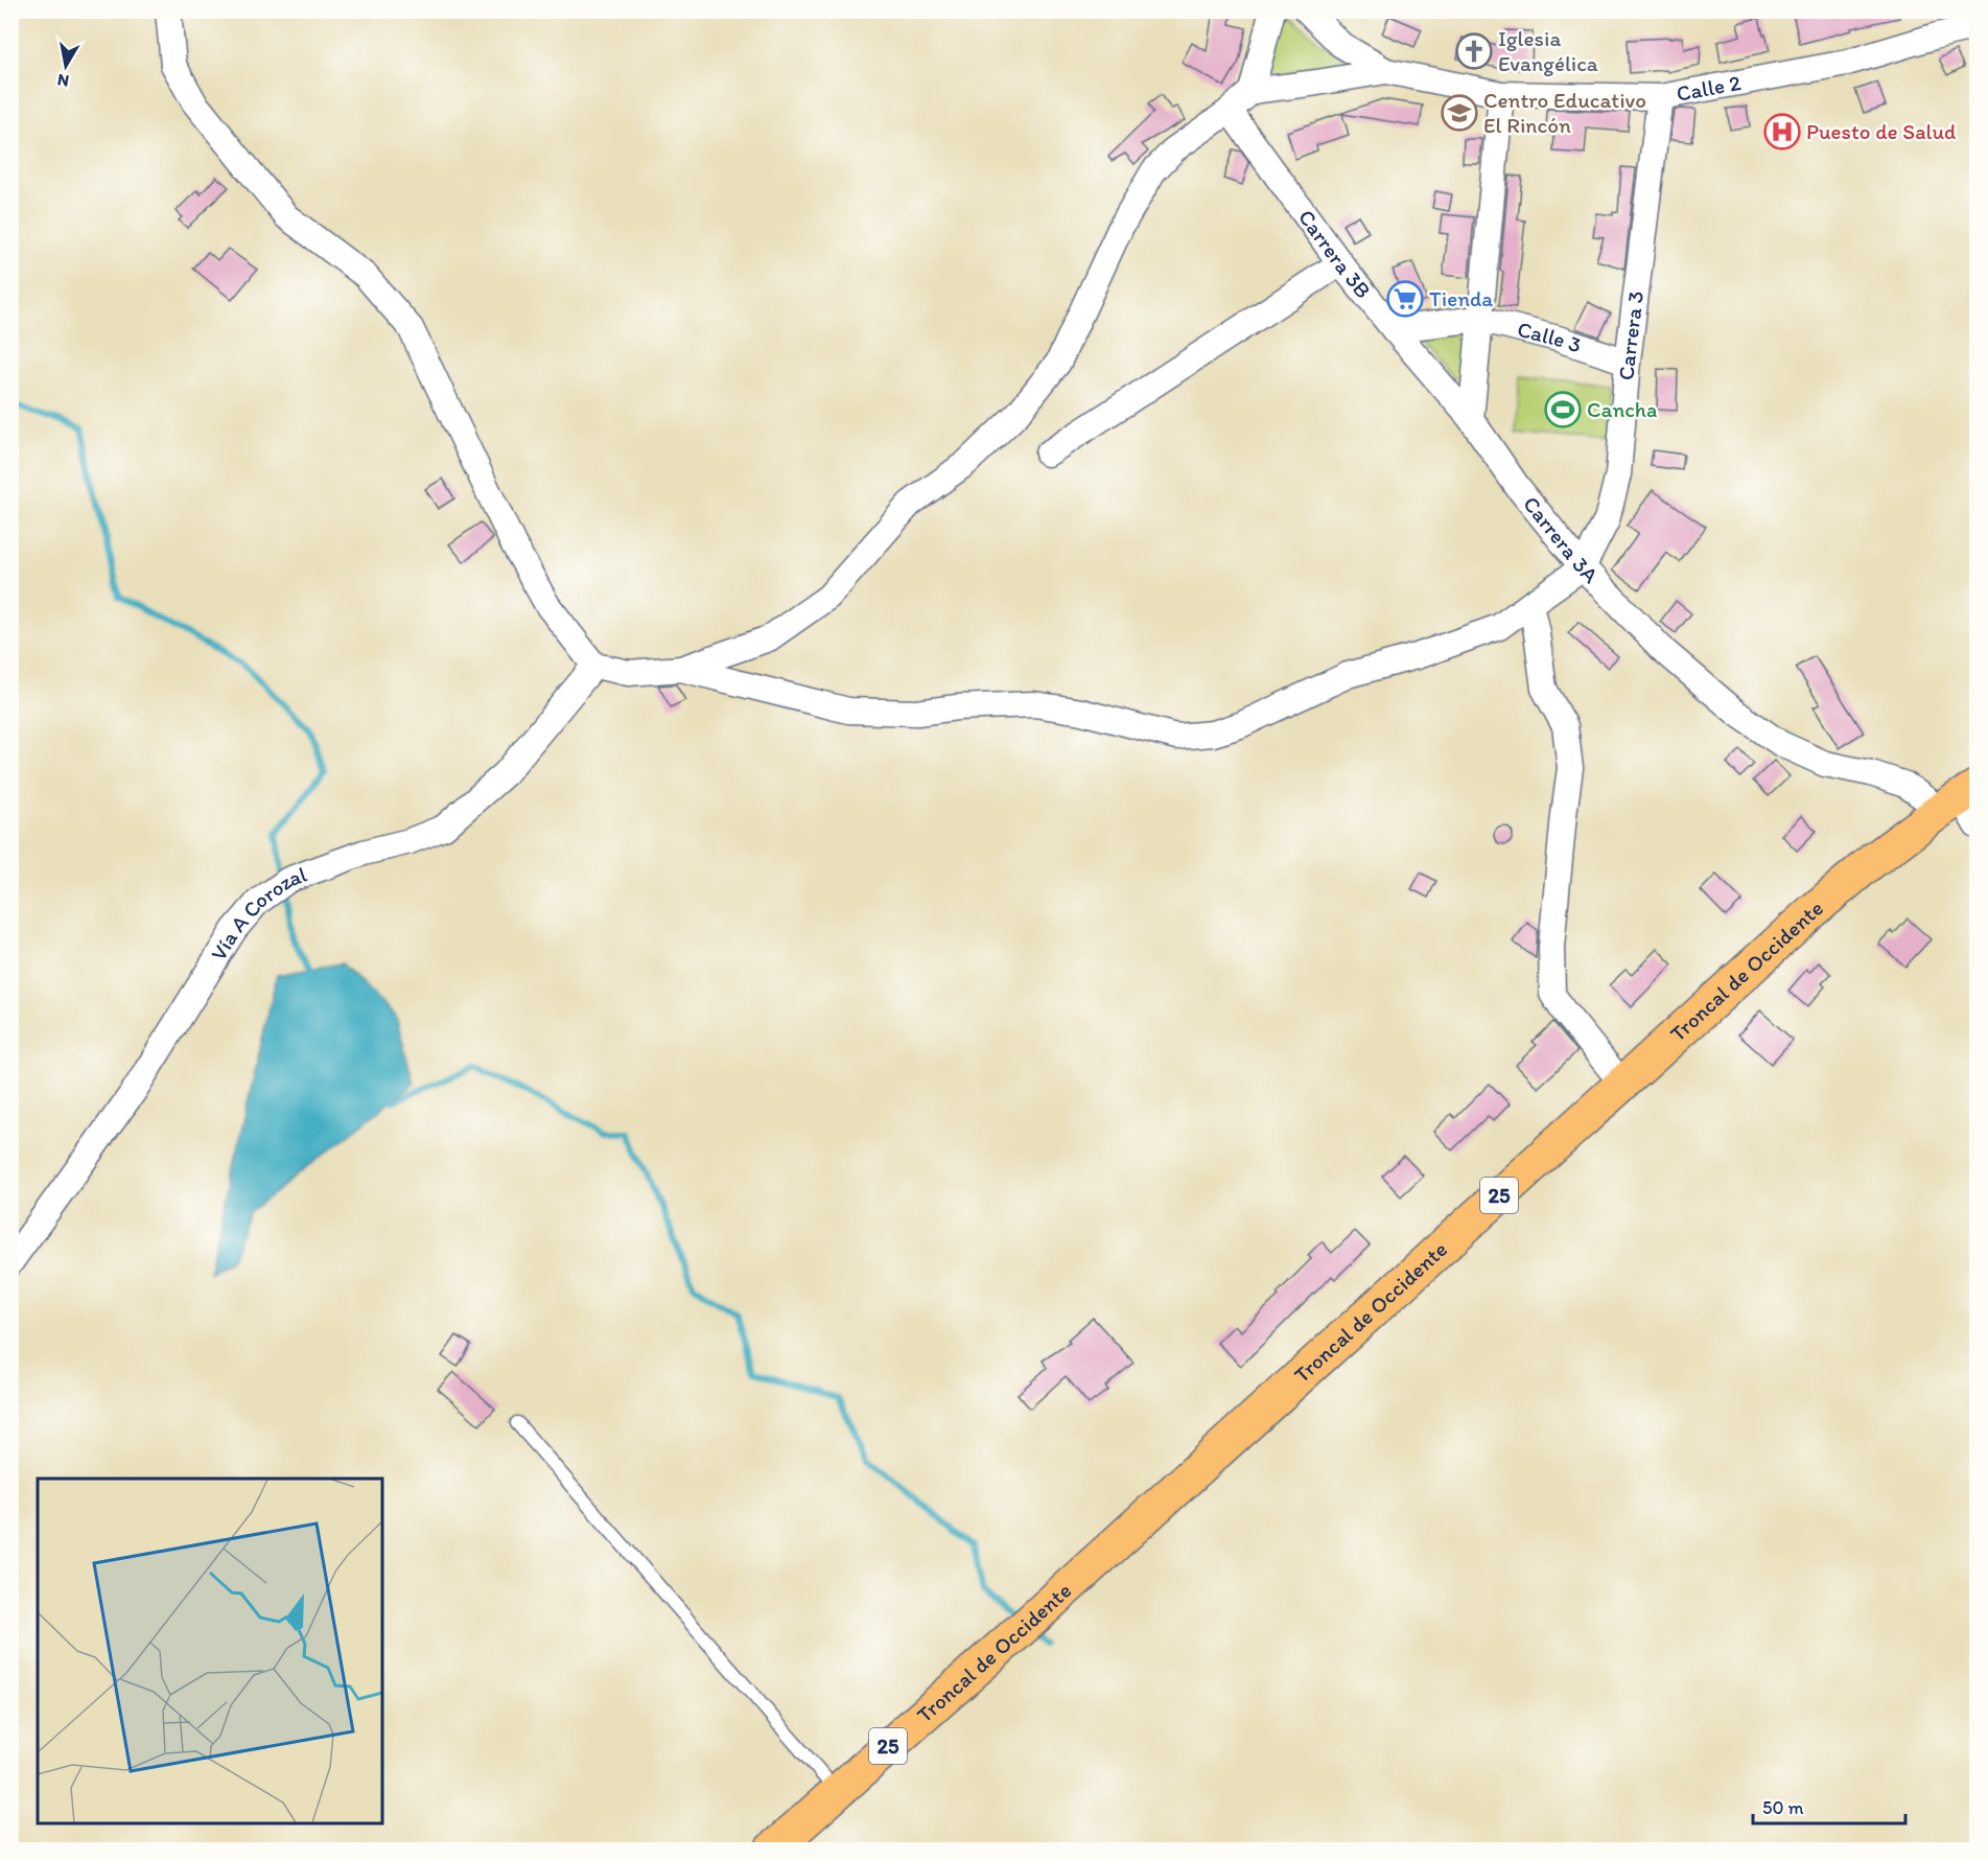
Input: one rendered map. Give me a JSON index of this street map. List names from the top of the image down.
{
  "streets": {
    "highway": ["Troncal de Occidente", "25"],
    "street": [
      "Calle 2",
      "Carrera 3B",
      "Carrera 3",
      "Calle 3",
      "Carrera 3A",
      "Vía A Corozal"
    ]
  },
  "crossings": [
    ["Calle 2", "Carrera 3"],
    ["Carrera 3B", "Calle 3"],
    ["Carrera 3B", "Carrera 3A"],
    ["Carrera 3", "Calle 3"],
    ["Carrera 3", "Carrera 3A"],
    ["Carrera 3A", "Troncal de Occidente"]
  ],
  "places": {
    "church": ["Iglesia Evangélica"],
    "school or university": ["Centro Educativo El Rincón"],
    "hospital": ["Puesto de Salud"],
    "supermarket": ["Tienda"],
    "sports": ["Cancha"]
  },
  "scale_bar": "50 m",
  "north": "bottom"
}
